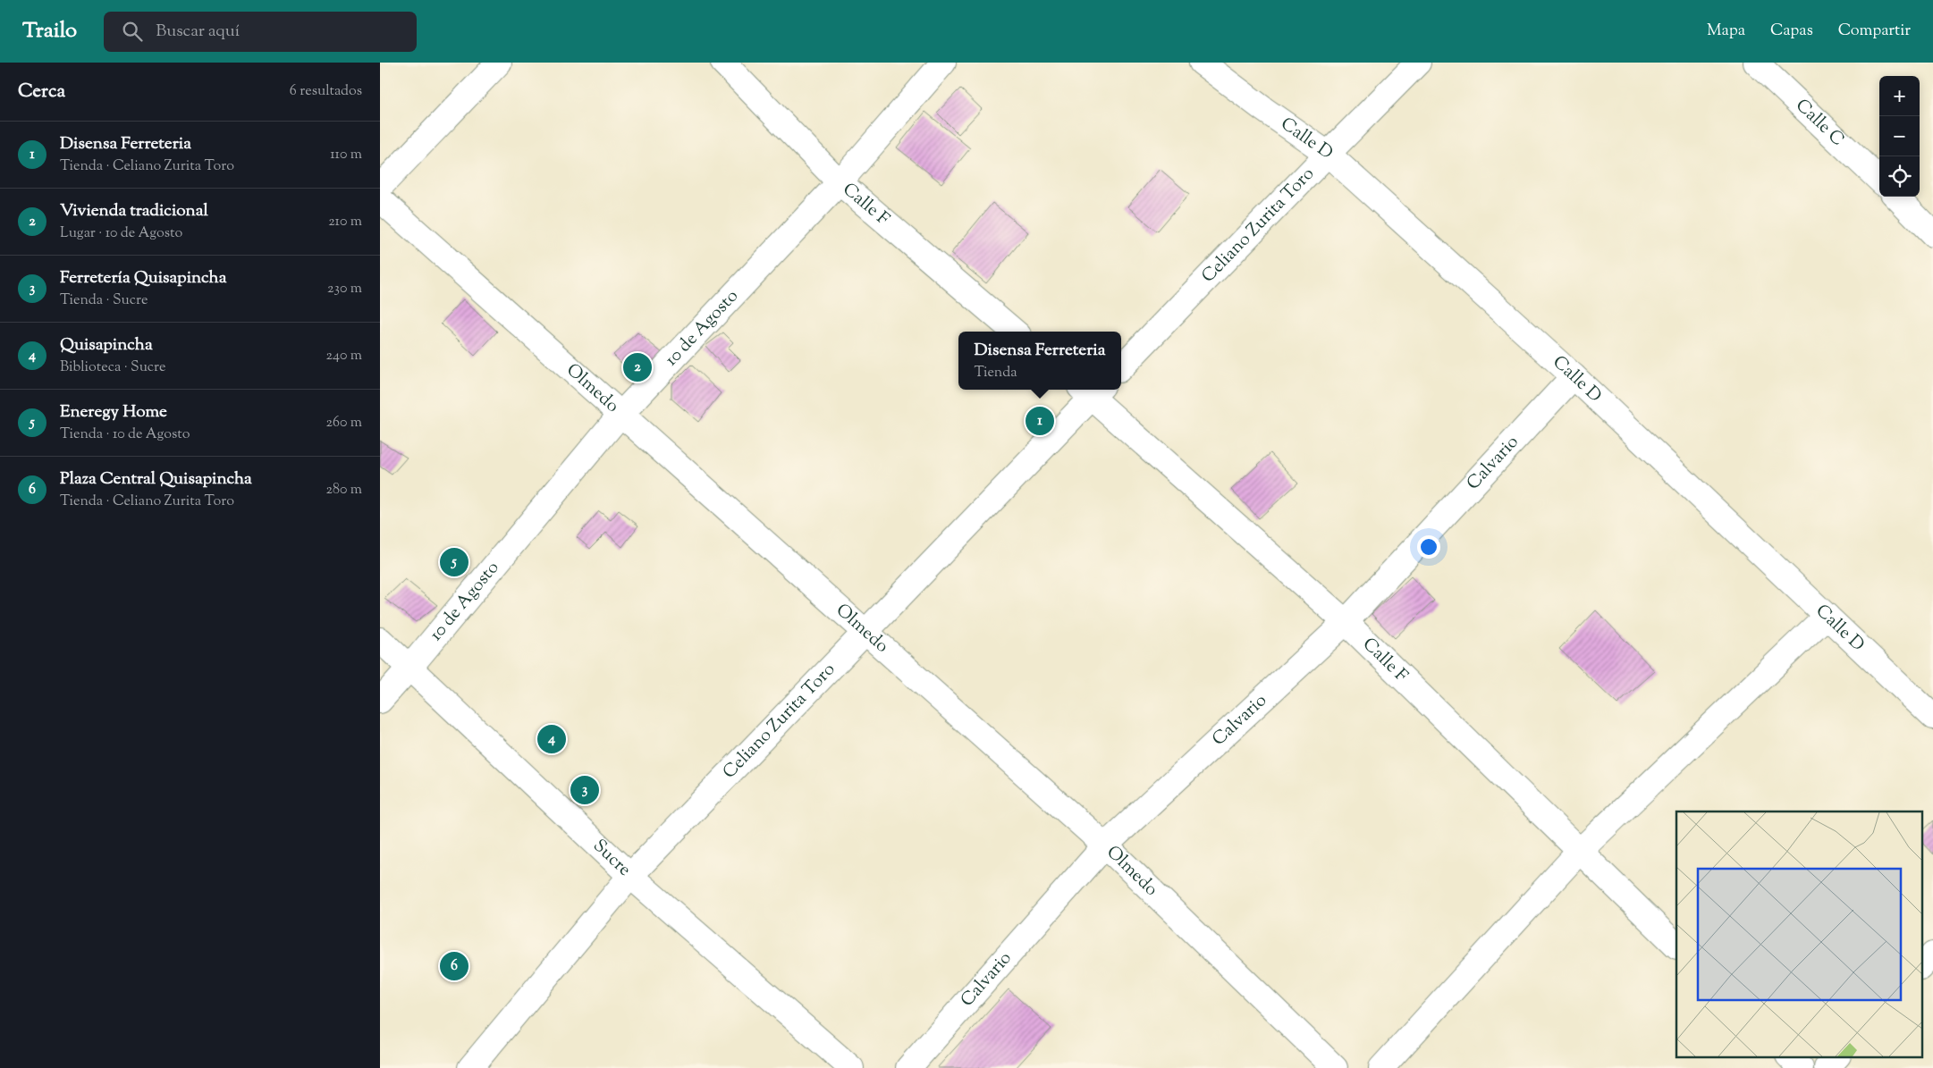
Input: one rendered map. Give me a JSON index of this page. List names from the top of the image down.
{
  "streets": {
    "street": [
      "Calle C",
      "Calle D",
      "Calle F",
      "Celiano Zurita Toro",
      "10 de Agosto",
      "Olmedo",
      "Calvario",
      "Sucre"
    ]
  },
  "crossings": [
    ["Calle D", "Celiano Zurita Toro"],
    ["Calle D", "Calvario"],
    ["Calle F", "Celiano Zurita Toro"],
    ["Calle F", "10 de Agosto"],
    ["Calle F", "Calvario"],
    ["Celiano Zurita Toro", "Olmedo"],
    ["Celiano Zurita Toro", "Sucre"],
    ["10 de Agosto", "Olmedo"],
    ["10 de Agosto", "Sucre"],
    ["Olmedo", "Calvario"]
  ],
  "page": {
    "header": "Trailo",
    "search": "Buscar aquí",
    "nav": ["Mapa", "Capas", "Compartir"],
    "heading": ["Cerca", "6 resultados"],
    "map_buttons": ["+", "−"],
    "list": [
      {
        "mark": "1",
        "name": "Disensa Ferreteria",
        "note": "Tienda · Celiano Zurita Toro",
        "value": "110 m"
      },
      {
        "mark": "2",
        "name": "Vivienda tradicional",
        "note": "Lugar · 10 de Agosto",
        "value": "210 m"
      },
      {
        "mark": "3",
        "name": "Ferretería Quisapincha",
        "note": "Tienda · Sucre",
        "value": "230 m"
      },
      {
        "mark": "4",
        "name": "Quisapincha",
        "note": "Biblioteca · Sucre",
        "value": "240 m"
      },
      {
        "mark": "5",
        "name": "Eneregy Home",
        "note": "Tienda · 10 de Agosto",
        "value": "260 m"
      },
      {
        "mark": "6",
        "name": "Plaza Central Quisapincha",
        "note": "Tienda · Celiano Zurita Toro",
        "value": "280 m"
      }
    ],
    "popup": ["Disensa Ferreteria", "Tienda"],
    "pins": [
      "2",
      "1",
      "5",
      "4",
      "3",
      "6"
    ]
  }
}
